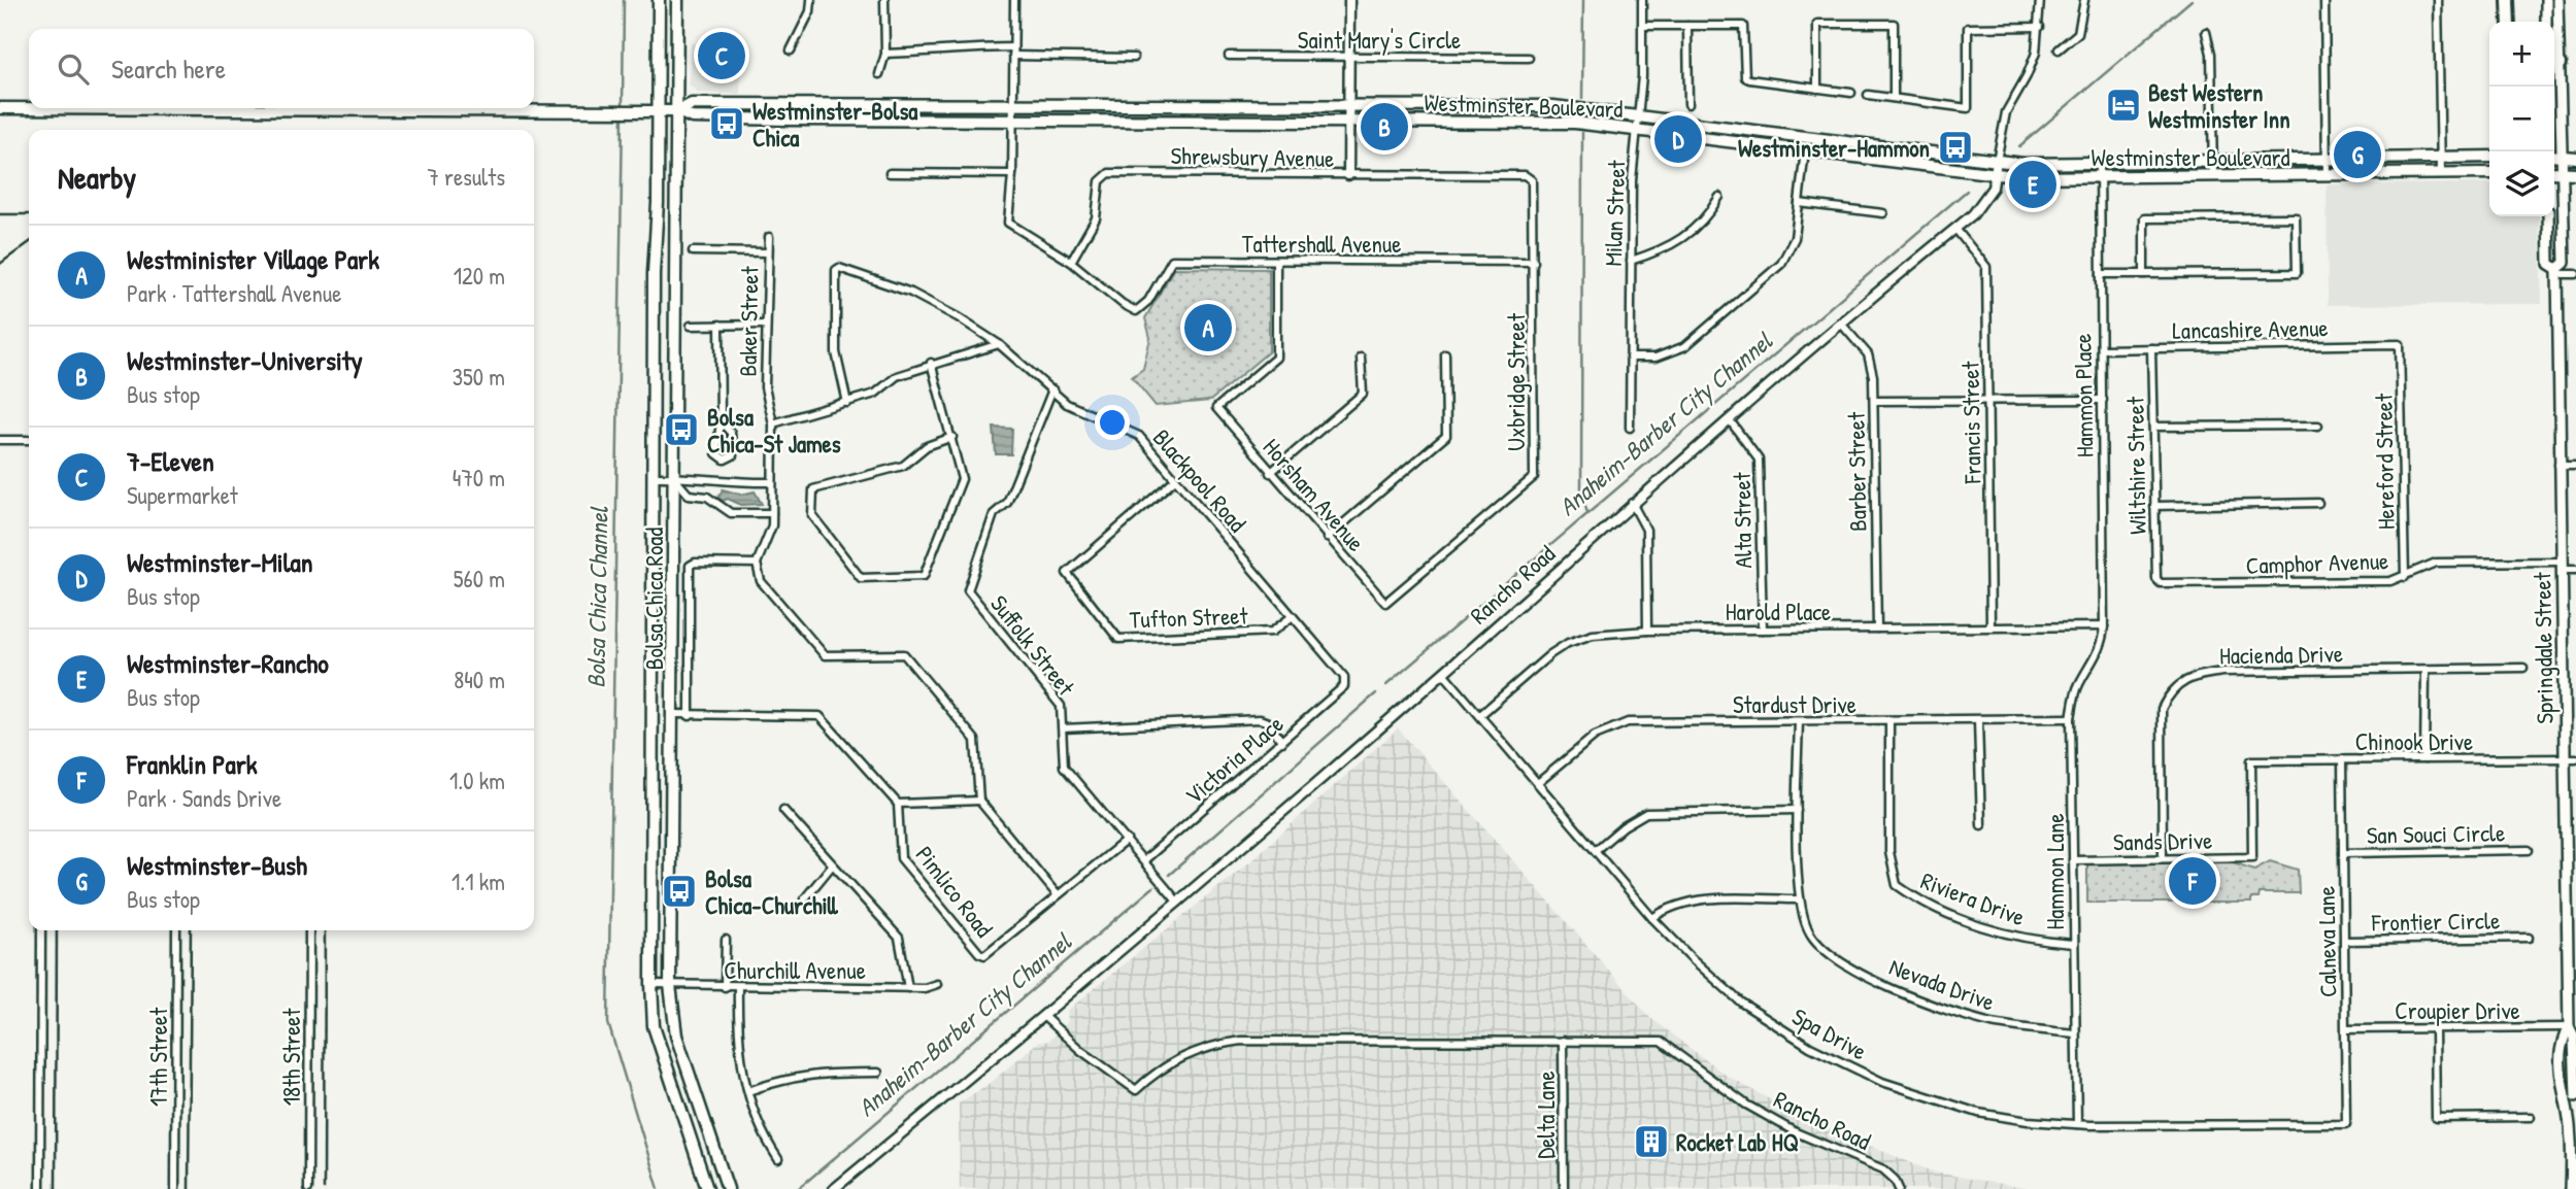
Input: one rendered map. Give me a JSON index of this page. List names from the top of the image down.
{
  "streets": {
    "main road": ["Westminster Boulevard", "Bolsa Chica Road", "Springdale Street"],
    "street": [
      "Saint Mary's Circle",
      "Shrewsbury Avenue",
      "Milan Street",
      "Tattershall Avenue",
      "Baker Street",
      "Lancashire Avenue",
      "Uxbridge Street",
      "Hammon Place",
      "Francis Street",
      "Hereford Street",
      "Wiltshire Street",
      "Barber Street",
      "Blackpool Road",
      "Horsham Avenue",
      "Alta Street",
      "Camphor Avenue",
      "Rancho Road",
      "Harold Place",
      "Tufton Street",
      "Suffolk Street",
      "Hacienda Drive",
      "Stardust Drive",
      "Chinook Drive",
      "Victoria Place",
      "San Souci Circle",
      "Sands Drive",
      "Hammon Lane",
      "Pimlico Road",
      "Riviera Drive",
      "Frontier Circle",
      "Calneva Lane",
      "Churchill Avenue",
      "Nevada Drive",
      "Croupier Drive",
      "Spa Drive",
      "17th Street",
      "18th Street",
      "Delta Lane"
    ]
  },
  "crossings": [
    ["Westminster Boulevard", "Milan Street"],
    ["Westminster Boulevard", "Hammon Place"],
    ["Westminster Boulevard", "Rancho Road"],
    ["Westminster Boulevard", "Bolsa Chica Road"],
    ["Shrewsbury Avenue", "Tattershall Avenue"],
    ["Shrewsbury Avenue", "Uxbridge Street"],
    ["Tattershall Avenue", "Uxbridge Street"],
    ["Tattershall Avenue", "Horsham Avenue"],
    ["Lancashire Avenue", "Hammon Place"],
    ["Lancashire Avenue", "Hereford Street"],
    ["Lancashire Avenue", "Wiltshire Street"],
    ["Uxbridge Street", "Horsham Avenue"],
    ["Hammon Place", "Harold Place"],
    ["Hammon Place", "Hammon Lane"],
    ["Francis Street", "Rancho Road"],
    ["Francis Street", "Harold Place"],
    ["Hereford Street", "Camphor Avenue"],
    ["Wiltshire Street", "Camphor Avenue"],
    ["Barber Street", "Rancho Road"],
    ["Barber Street", "Harold Place"],
    ["Blackpool Road", "Tufton Street"],
    ["Blackpool Road", "Suffolk Street"],
    ["Blackpool Road", "Victoria Place"],
    ["Alta Street", "Rancho Road"],
    ["Alta Street", "Harold Place"],
    ["Camphor Avenue", "Springdale Street"],
    ["Rancho Road", "Suffolk Street"],
    ["Rancho Road", "Spa Drive"],
    ["Rancho Road", "Delta Lane"],
    ["Bolsa Chica Road", "Churchill Avenue"],
    ["Harold Place", "Hammon Lane"],
    ["Harold Place", "Spa Drive"],
    ["Suffolk Street", "Victoria Place"],
    ["Springdale Street", "Chinook Drive"],
    ["Springdale Street", "Croupier Drive"],
    ["Hacienda Drive", "Sands Drive"],
    ["Stardust Drive", "Hammon Lane"],
    ["Stardust Drive", "Riviera Drive"],
    ["Stardust Drive", "Nevada Drive"],
    ["Stardust Drive", "Spa Drive"],
    ["Chinook Drive", "Sands Drive"],
    ["Chinook Drive", "Calneva Lane"],
    ["San Souci Circle", "Calneva Lane"],
    ["Sands Drive", "Hammon Lane"],
    ["Hammon Lane", "Riviera Drive"],
    ["Hammon Lane", "Nevada Drive"],
    ["Hammon Lane", "Spa Drive"],
    ["Frontier Circle", "Calneva Lane"],
    ["Calneva Lane", "Croupier Drive"],
    ["Calneva Lane", "Spa Drive"]
  ],
  "water": ["Anaheim-Barber City Channel", "Bolsa Chica Channel"],
  "places": {
    "hotel": ["Best Western Westminster Inn"],
    "bus stop": [
      "Westminster-Bolsa Chica",
      "Westminster-Hammon",
      "Bolsa Chica-St James",
      "Bolsa Chica-Churchill"
    ],
    "building": ["Rocket Lab HQ"]
  },
  "page": {
    "map_buttons": ["+", "−"],
    "pins": [
      "C",
      "B",
      "D",
      "G",
      "E",
      "A",
      "F"
    ],
    "search": "Search here",
    "heading": ["Nearby", "7 results"],
    "list": [
      {
        "mark": "A",
        "name": "Westminister Village Park",
        "note": "Park · Tattershall Avenue",
        "value": "120 m"
      },
      {
        "mark": "B",
        "name": "Westminster-University",
        "note": "Bus stop",
        "value": "350 m"
      },
      {
        "mark": "C",
        "name": "7-Eleven",
        "note": "Supermarket",
        "value": "470 m"
      },
      {
        "mark": "D",
        "name": "Westminster-Milan",
        "note": "Bus stop",
        "value": "560 m"
      },
      {
        "mark": "E",
        "name": "Westminster-Rancho",
        "note": "Bus stop",
        "value": "840 m"
      },
      {
        "mark": "F",
        "name": "Franklin Park",
        "note": "Park · Sands Drive",
        "value": "1.0 km"
      },
      {
        "mark": "G",
        "name": "Westminster-Bush",
        "note": "Bus stop",
        "value": "1.1 km"
      }
    ]
  }
}
